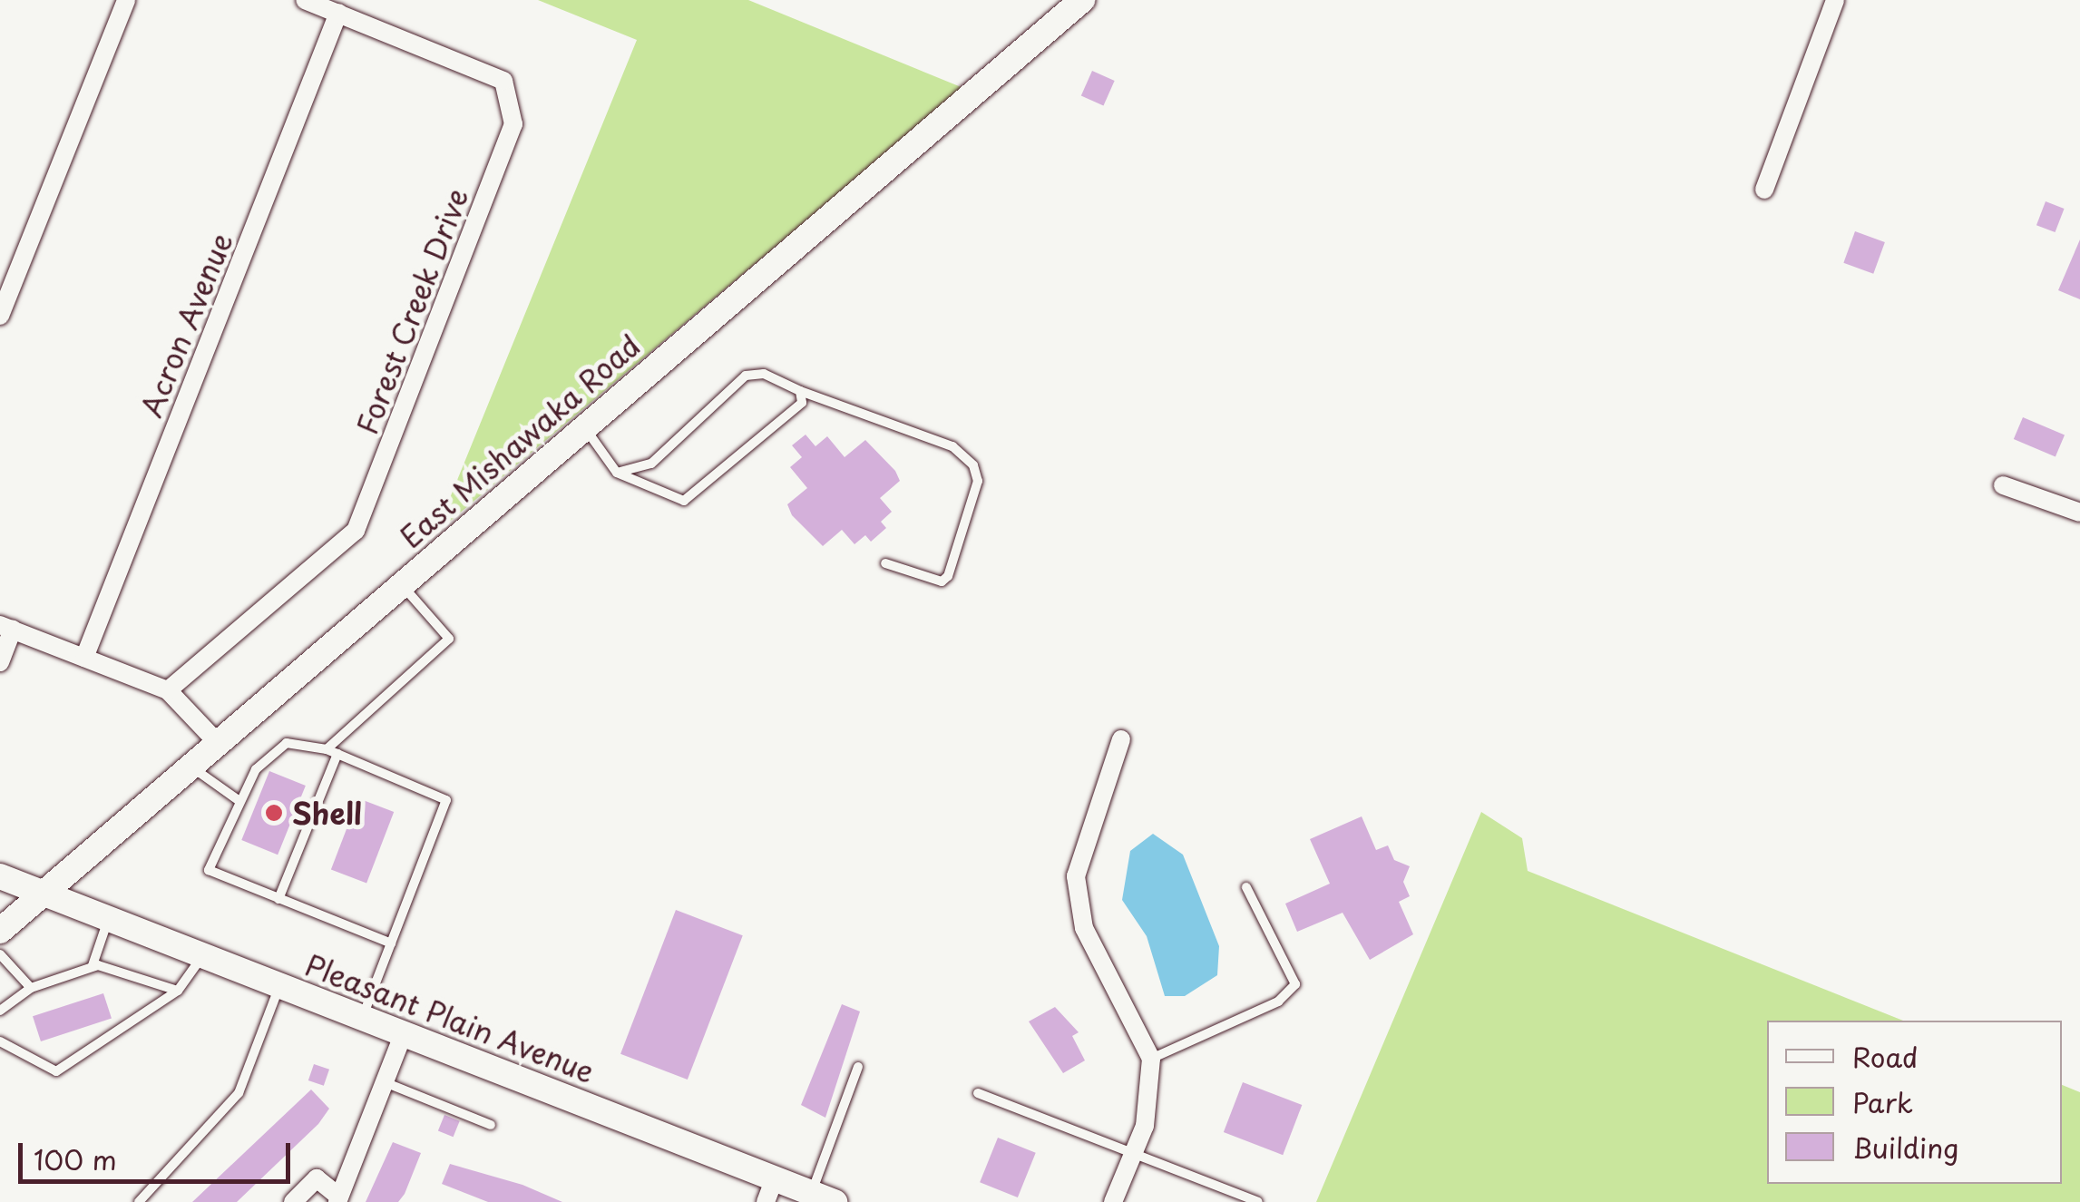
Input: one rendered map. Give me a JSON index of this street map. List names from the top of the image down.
{
  "streets": {
    "main road": ["East Mishawaka Road", "Pleasant Plain Avenue"],
    "street": ["Forest Creek Drive", "Acron Avenue"]
  },
  "crossings": [
    ["Forest Creek Drive", "Acron Avenue"],
    ["East Mishawaka Road", "Pleasant Plain Avenue"]
  ],
  "places": ["Shell"],
  "legend": ["Road", "Park", "Building"],
  "scale_bar": "100 m"
}
